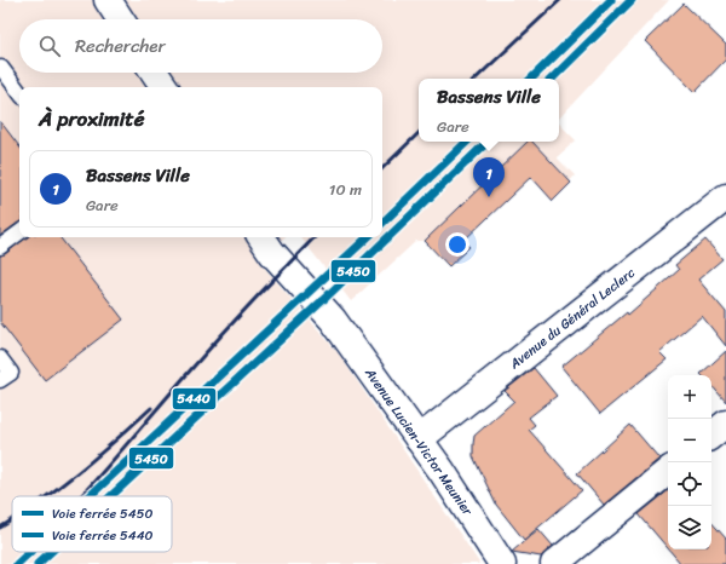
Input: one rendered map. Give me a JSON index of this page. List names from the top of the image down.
{
  "streets": {
    "street": ["Avenue du Général Leclerc", "Avenue Lucien-Victor Meunier"]
  },
  "crossings": [
    ["Avenue du Général Leclerc", "Avenue Lucien-Victor Meunier"]
  ],
  "lines": ["rail line 5450", "rail line 5440"],
  "legend": ["Voie ferrée 5450", "Voie ferrée 5440"],
  "page": {
    "search": "Rechercher",
    "popup": ["Bassens Ville", "Gare"],
    "heading": "À proximité",
    "list": [
      {
        "mark": "1",
        "name": "Bassens Ville",
        "note": "Gare",
        "value": "10 m"
      }
    ],
    "pins": "1",
    "map_buttons": ["+", "−"]
  }
}
